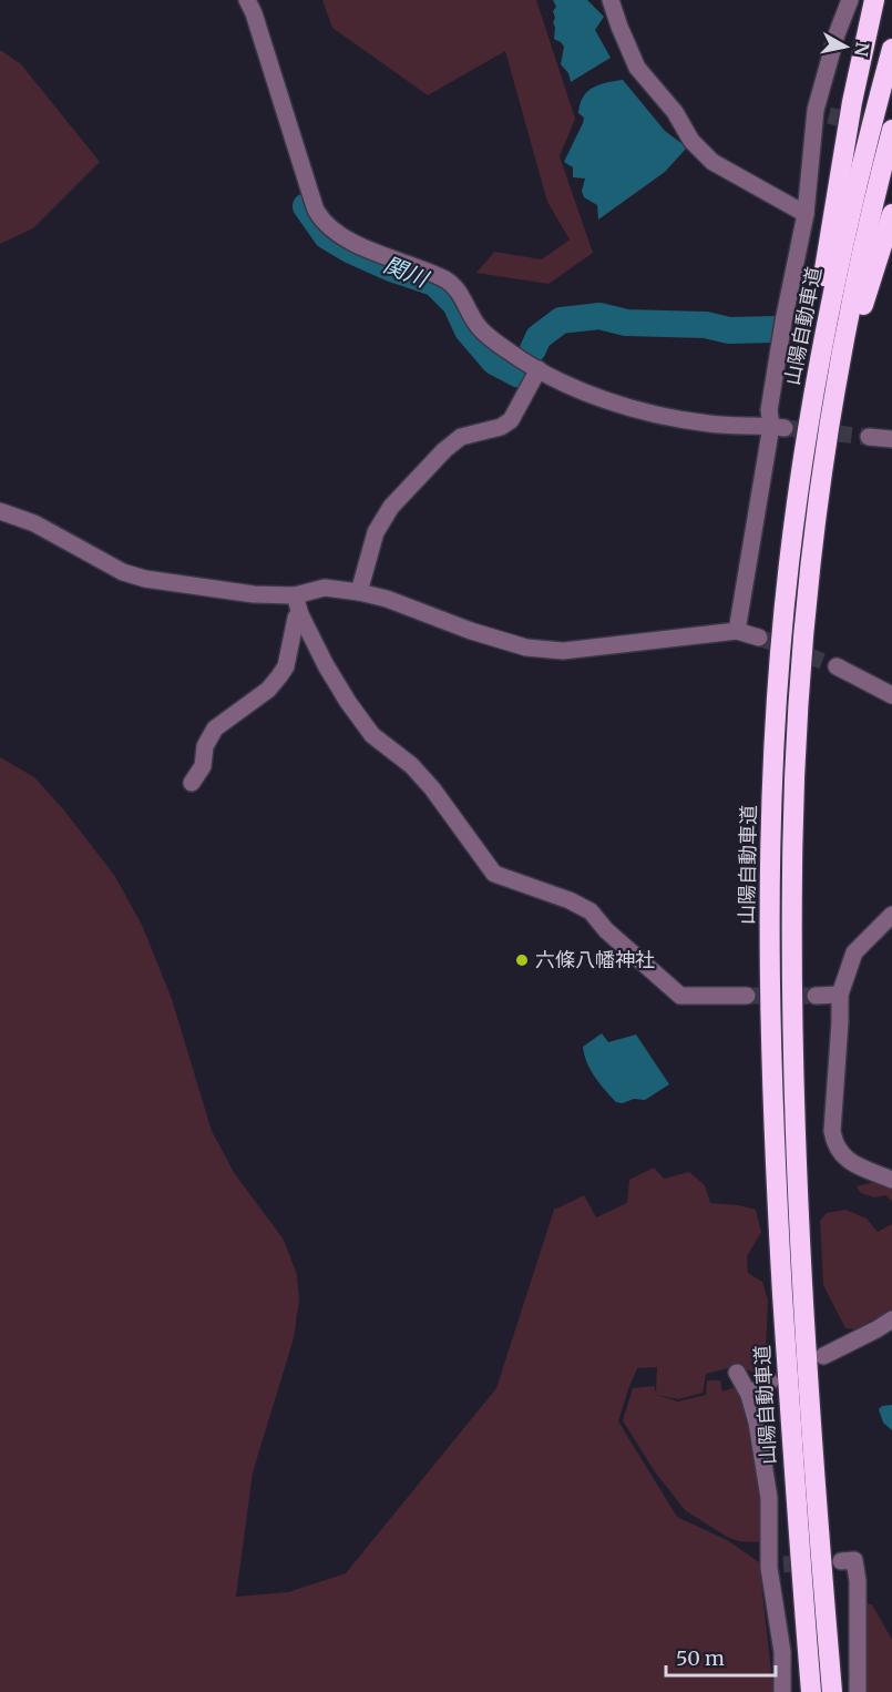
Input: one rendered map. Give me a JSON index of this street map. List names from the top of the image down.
{
  "streets": {
    "highway": ["山陽自動車道"]
  },
  "water": ["関川"],
  "places": ["六條八幡神社"],
  "scale_bar": "50 m",
  "north": "right"
}
